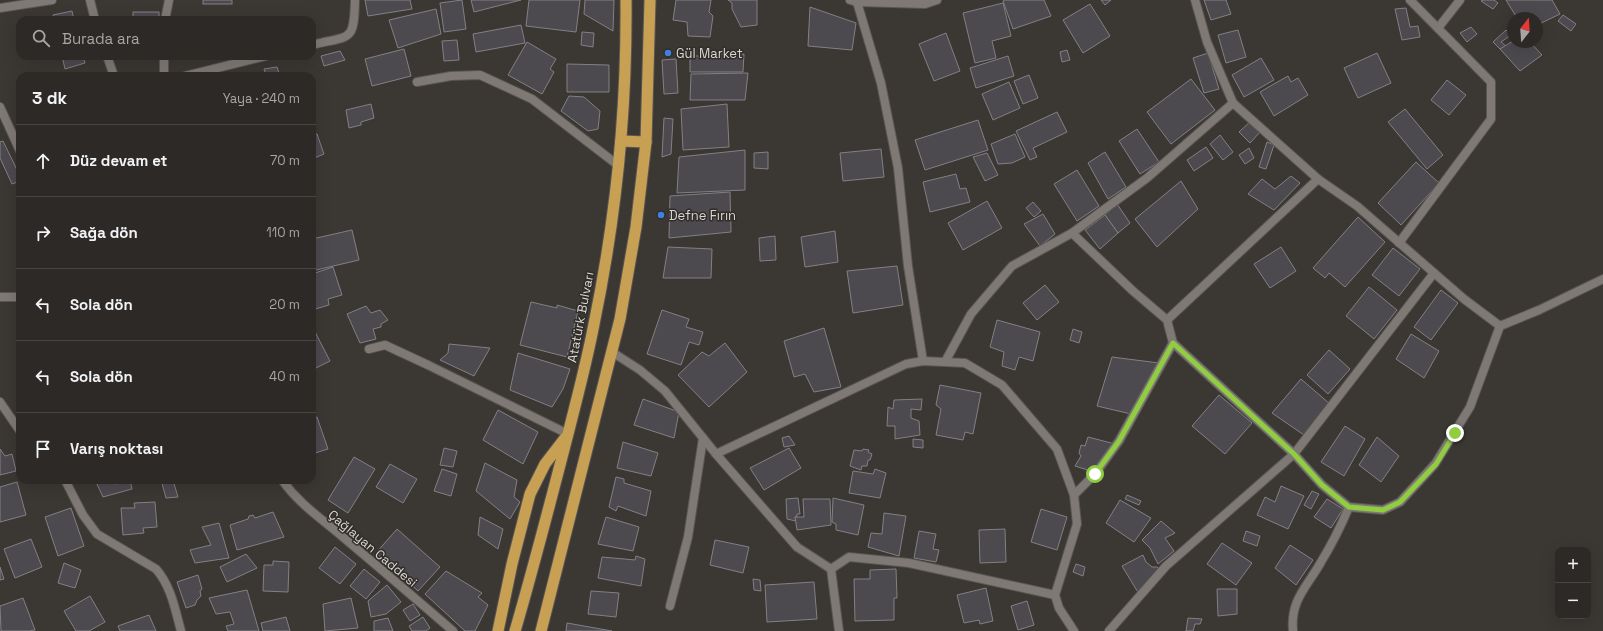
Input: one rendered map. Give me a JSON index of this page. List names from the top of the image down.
{
  "streets": {
    "highway": ["Atatürk Bulvarı"],
    "street": ["Çağlayan Caddesi"]
  },
  "places": ["Gül Market", "Defne Fırın"],
  "north": "top",
  "page": {
    "search": "Burada ara",
    "heading": ["3 dk", "Yaya · 240 m"],
    "list": [
      ["Düz devam et", "70 m"],
      ["Sağa dön", "110 m"],
      ["Sola dön", "20 m"],
      ["Sola dön", "40 m"],
      "Varış noktası"
    ],
    "map_buttons": ["+", "−"]
  }
}
